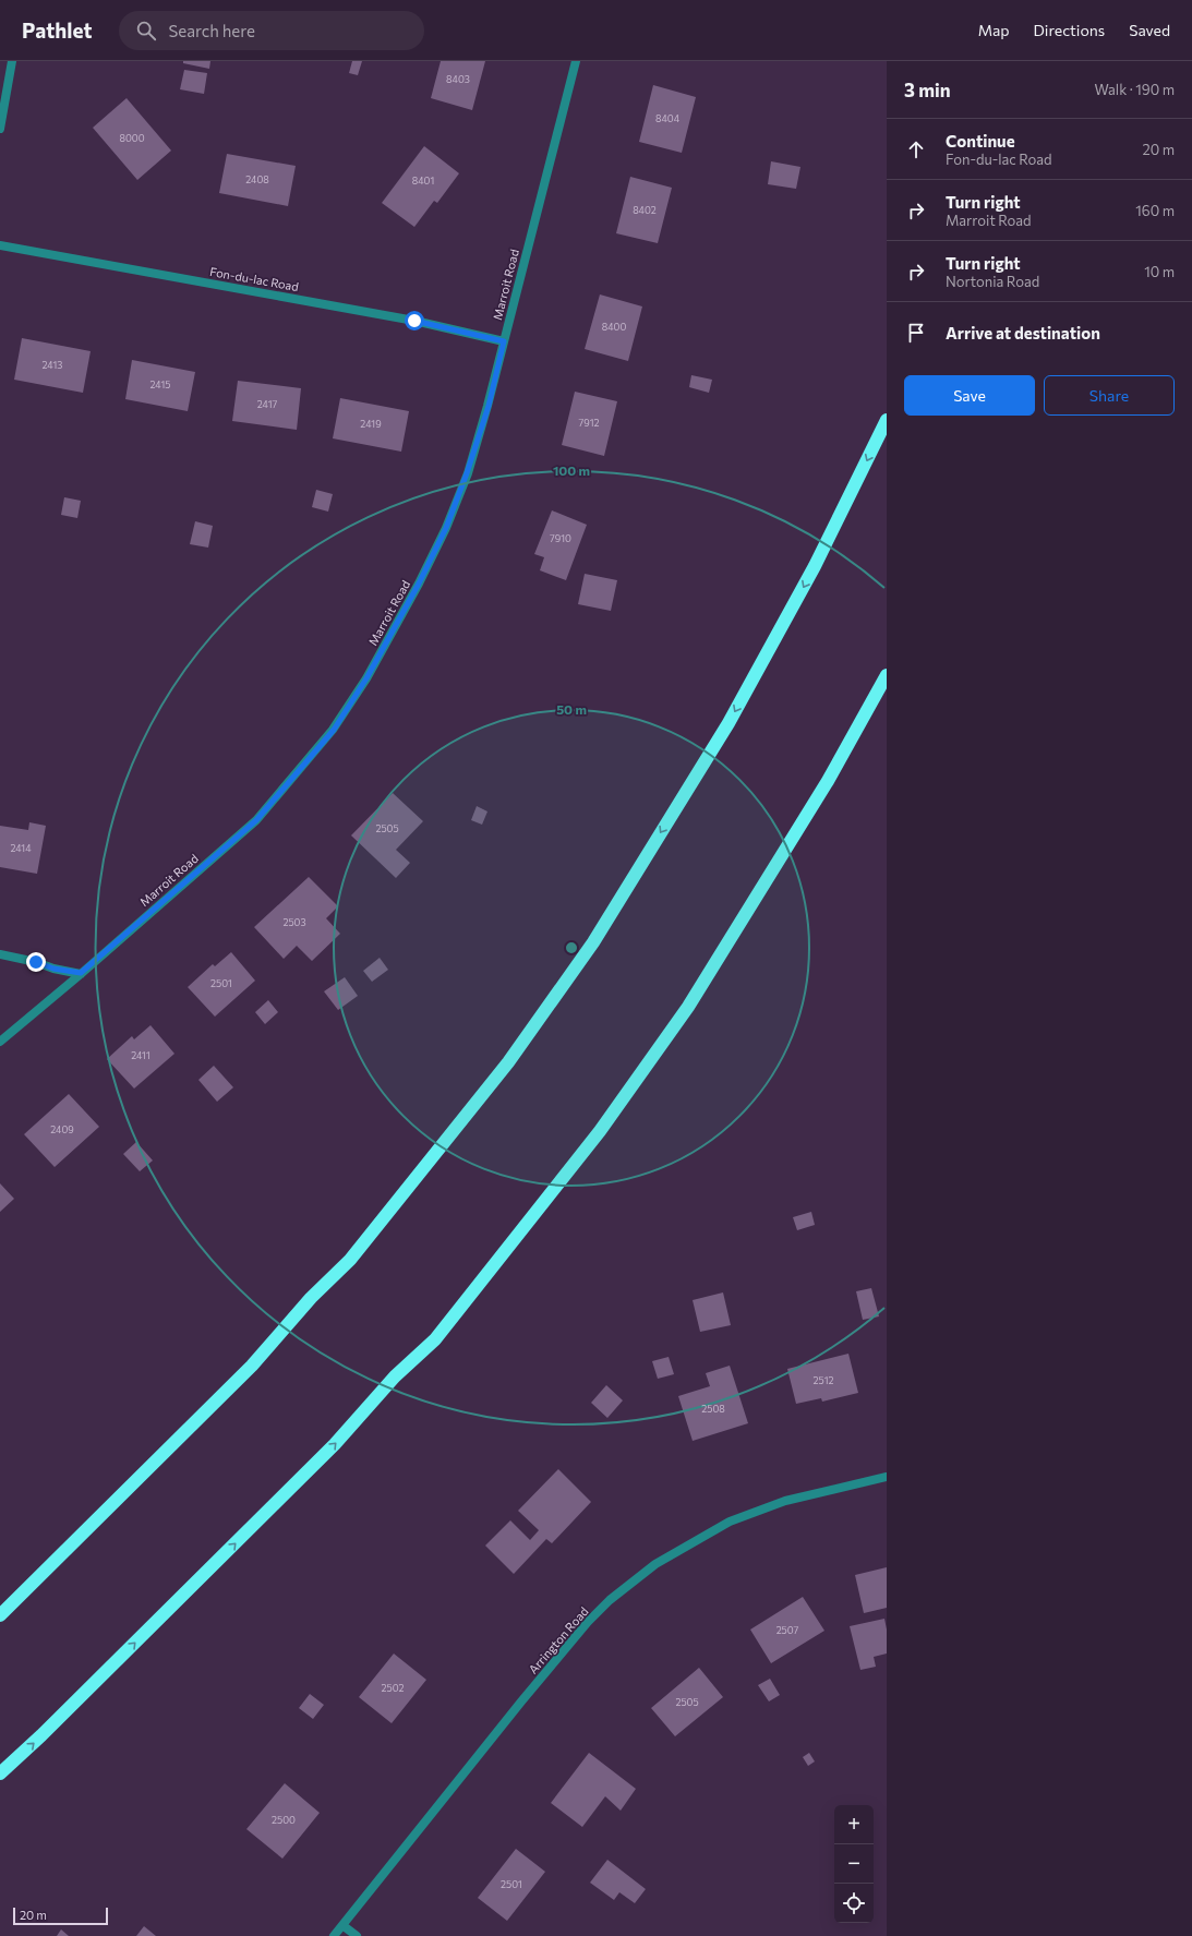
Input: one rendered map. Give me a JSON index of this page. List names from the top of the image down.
{
  "streets": {
    "street": ["Fon-du-lac Road", "Marroit Road", "Arrington Road"]
  },
  "crossings": [
    ["Fon-du-lac Road", "Marroit Road"]
  ],
  "house_numbers": [
    "8403",
    "8404",
    "8000",
    "2408",
    "8401",
    "8402",
    "8400",
    "2413",
    "2415",
    "2417",
    "7912",
    "2419",
    "7910",
    "2505",
    "2414",
    "2503",
    "2501",
    "2411",
    "2409",
    "2512",
    "2508",
    "2507",
    "2502",
    "2505",
    "2500",
    "2501"
  ],
  "scale_bar": "20 m",
  "page": {
    "header": "Pathlet",
    "search": "Search here",
    "nav": ["Map", "Directions", "Saved"],
    "heading": ["3 min", "Walk · 190 m"],
    "list": [
      ["Continue", "Fon-du-lac Road", "20 m"],
      ["Turn right", "Marroit Road", "160 m"],
      ["Turn right", "Nortonia Road", "10 m"],
      "Arrive at destination"
    ],
    "buttons": ["Save", "Share"],
    "map_buttons": ["+", "−"],
    "scale": "20 m"
  },
  "rings": ["100 m", "50 m"]
}
